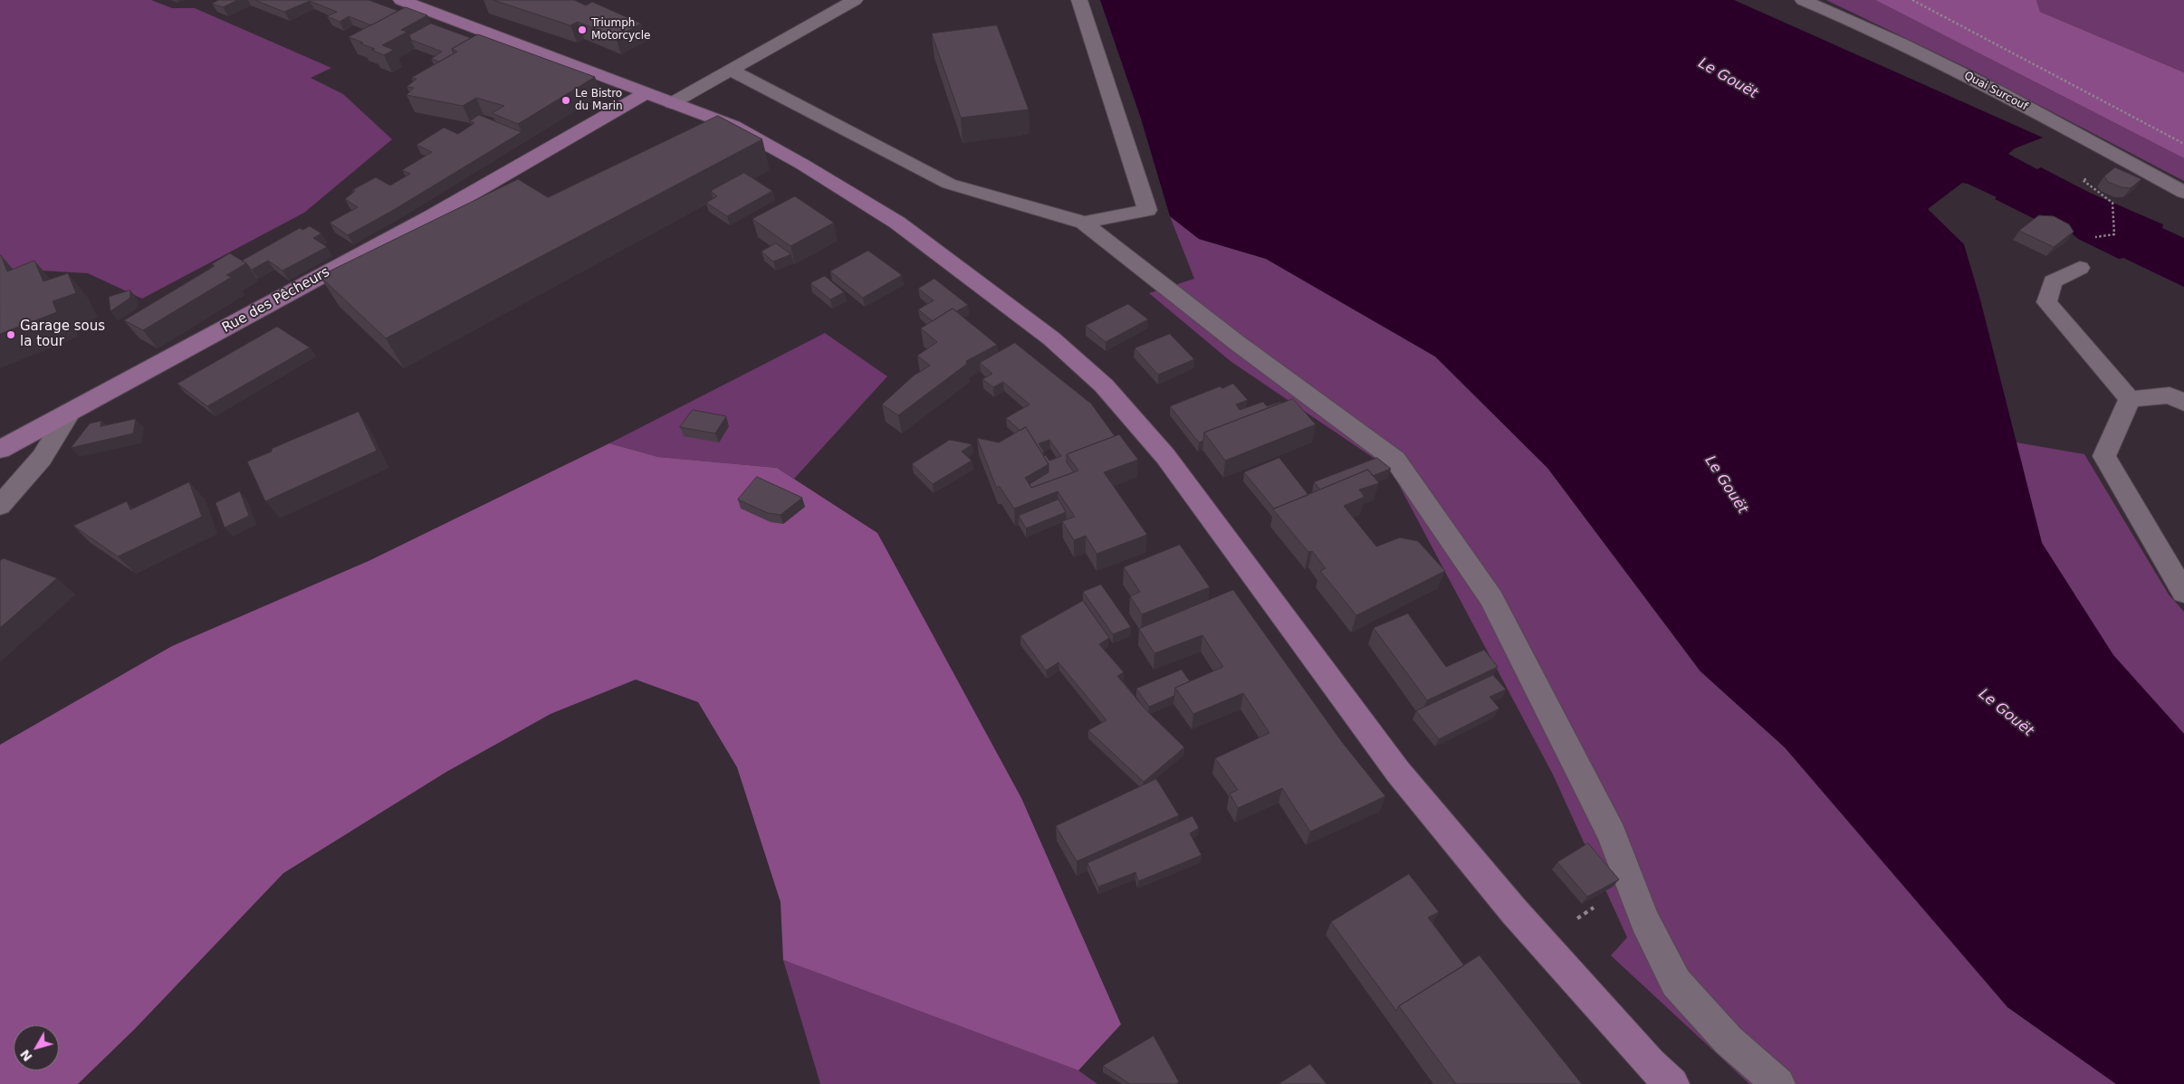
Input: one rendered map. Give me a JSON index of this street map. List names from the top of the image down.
{
  "streets": {
    "street": ["Quai Surcouf", "Rue des Pêcheurs"]
  },
  "water": ["Le Gouët"],
  "places": ["Triumph Motorcycle", "Le Bistro du Marin", "Garage sous la tour"],
  "north": "bottom left"
}
